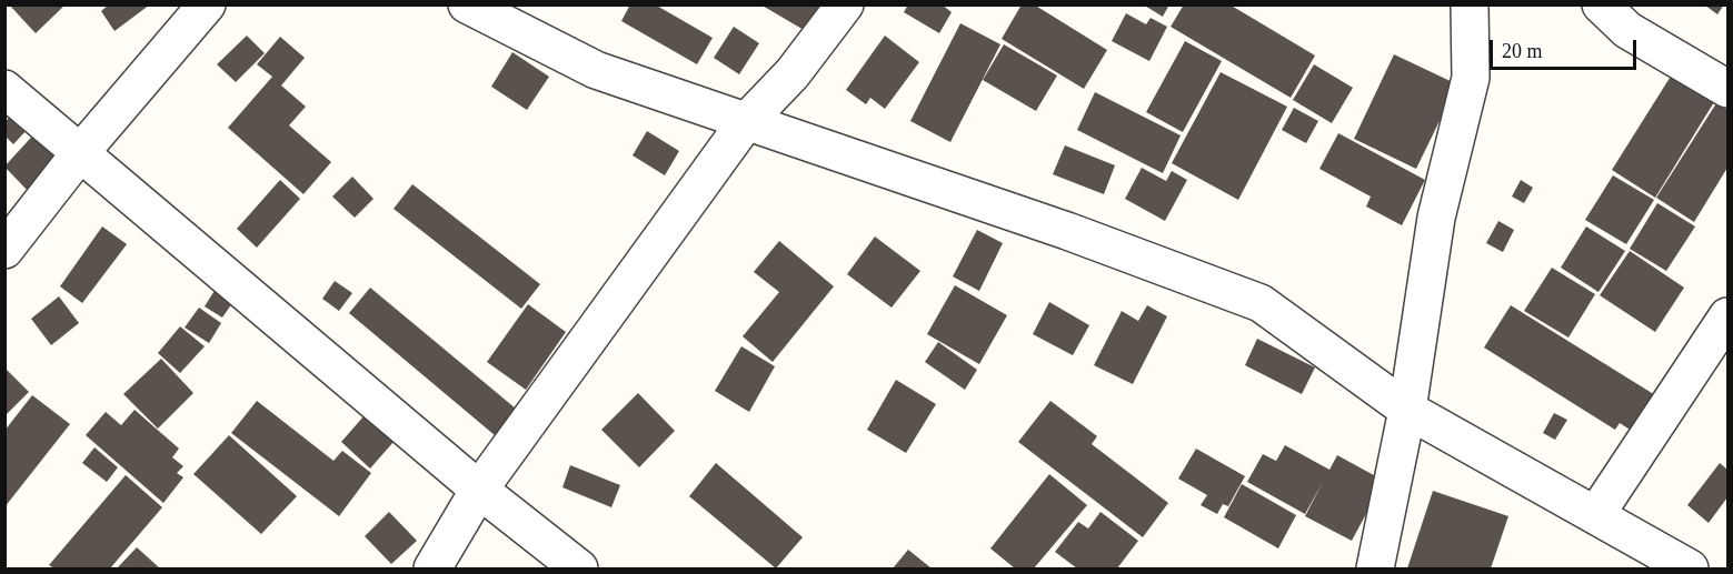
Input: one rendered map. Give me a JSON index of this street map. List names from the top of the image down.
{
  "scale_bar": "20 m"
}
